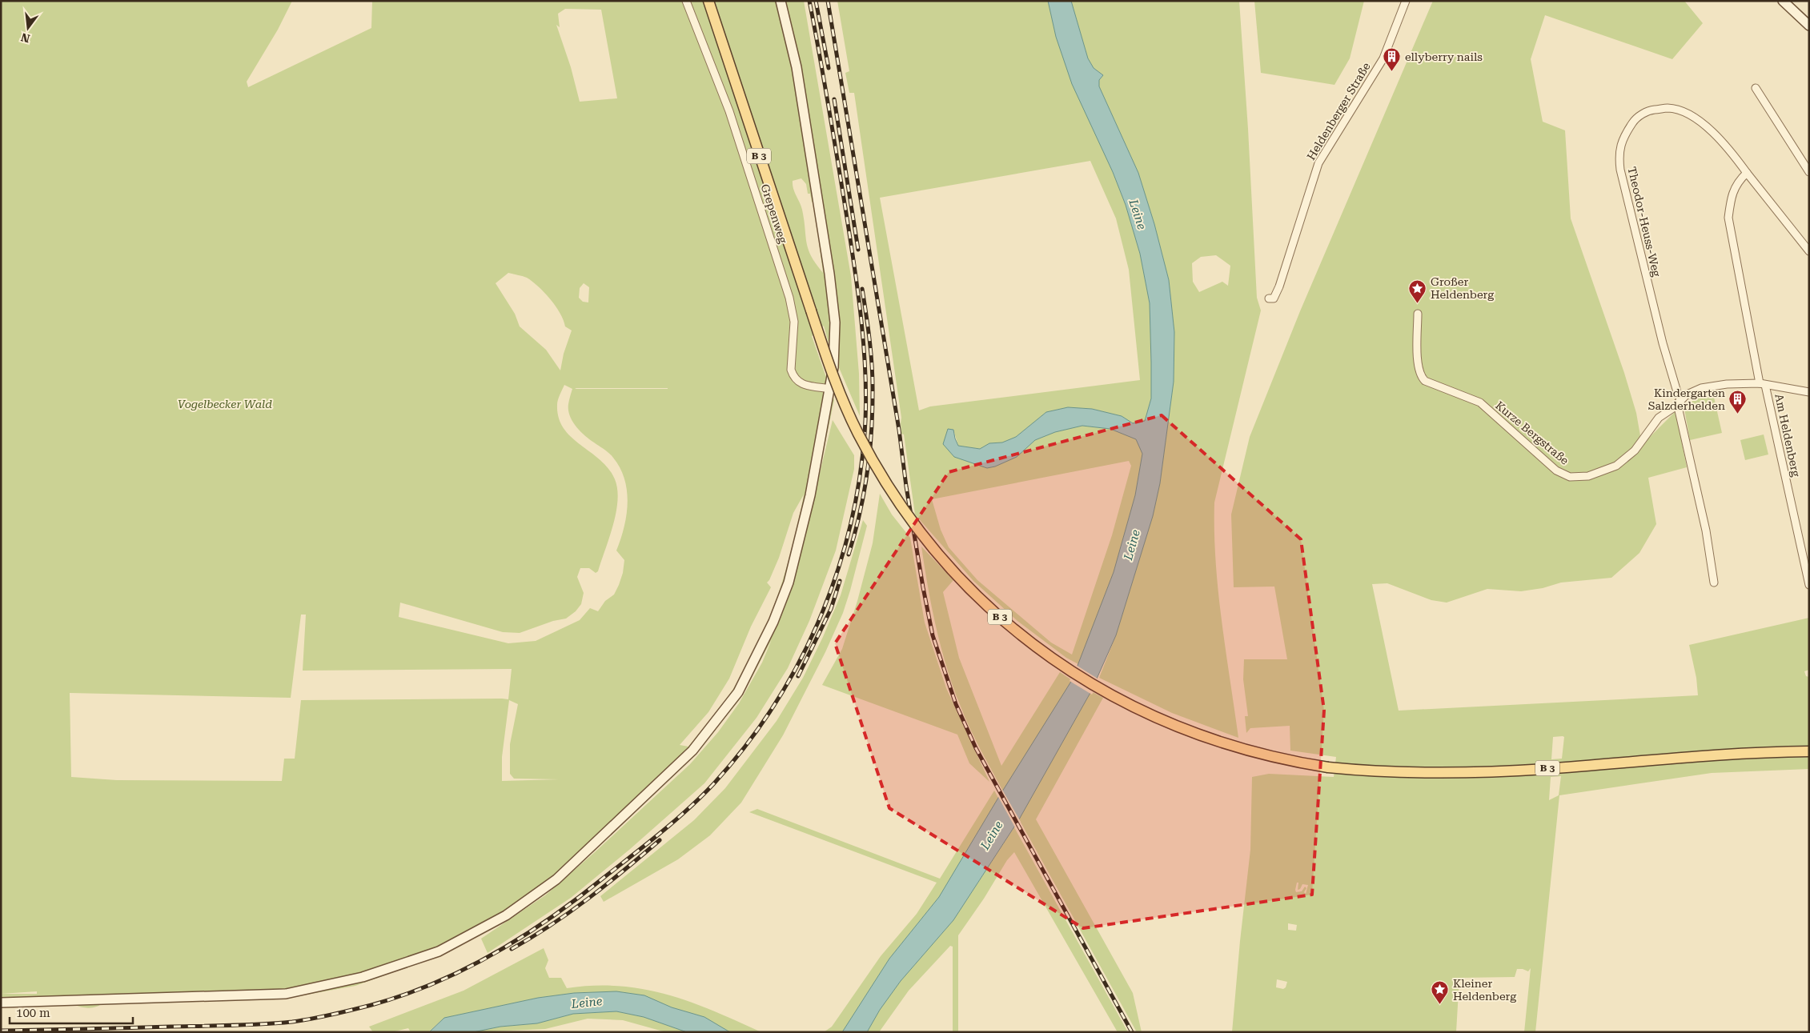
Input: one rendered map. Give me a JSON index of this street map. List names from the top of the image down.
{
  "streets": {
    "main road": ["B 3"],
    "street": [
      "Heldenberger Straße",
      "Grepenweg",
      "Theodor-Heuss-Weg",
      "Kurze Bergstraße",
      "Am Heldenberg"
    ]
  },
  "crossings": [
    ["Theodor-Heuss-Weg", "Kurze Bergstraße"],
    ["Kurze Bergstraße", "Am Heldenberg"]
  ],
  "water": ["Leine"],
  "parks": ["Vogelbecker Wald"],
  "places": {
    "building": ["ellyberry nails", "Kindergarten Salzderhelden"],
    "place": ["Großer Heldenberg", "Kleiner Heldenberg"]
  },
  "scale_bar": "100 m",
  "north": "bottom"
}
